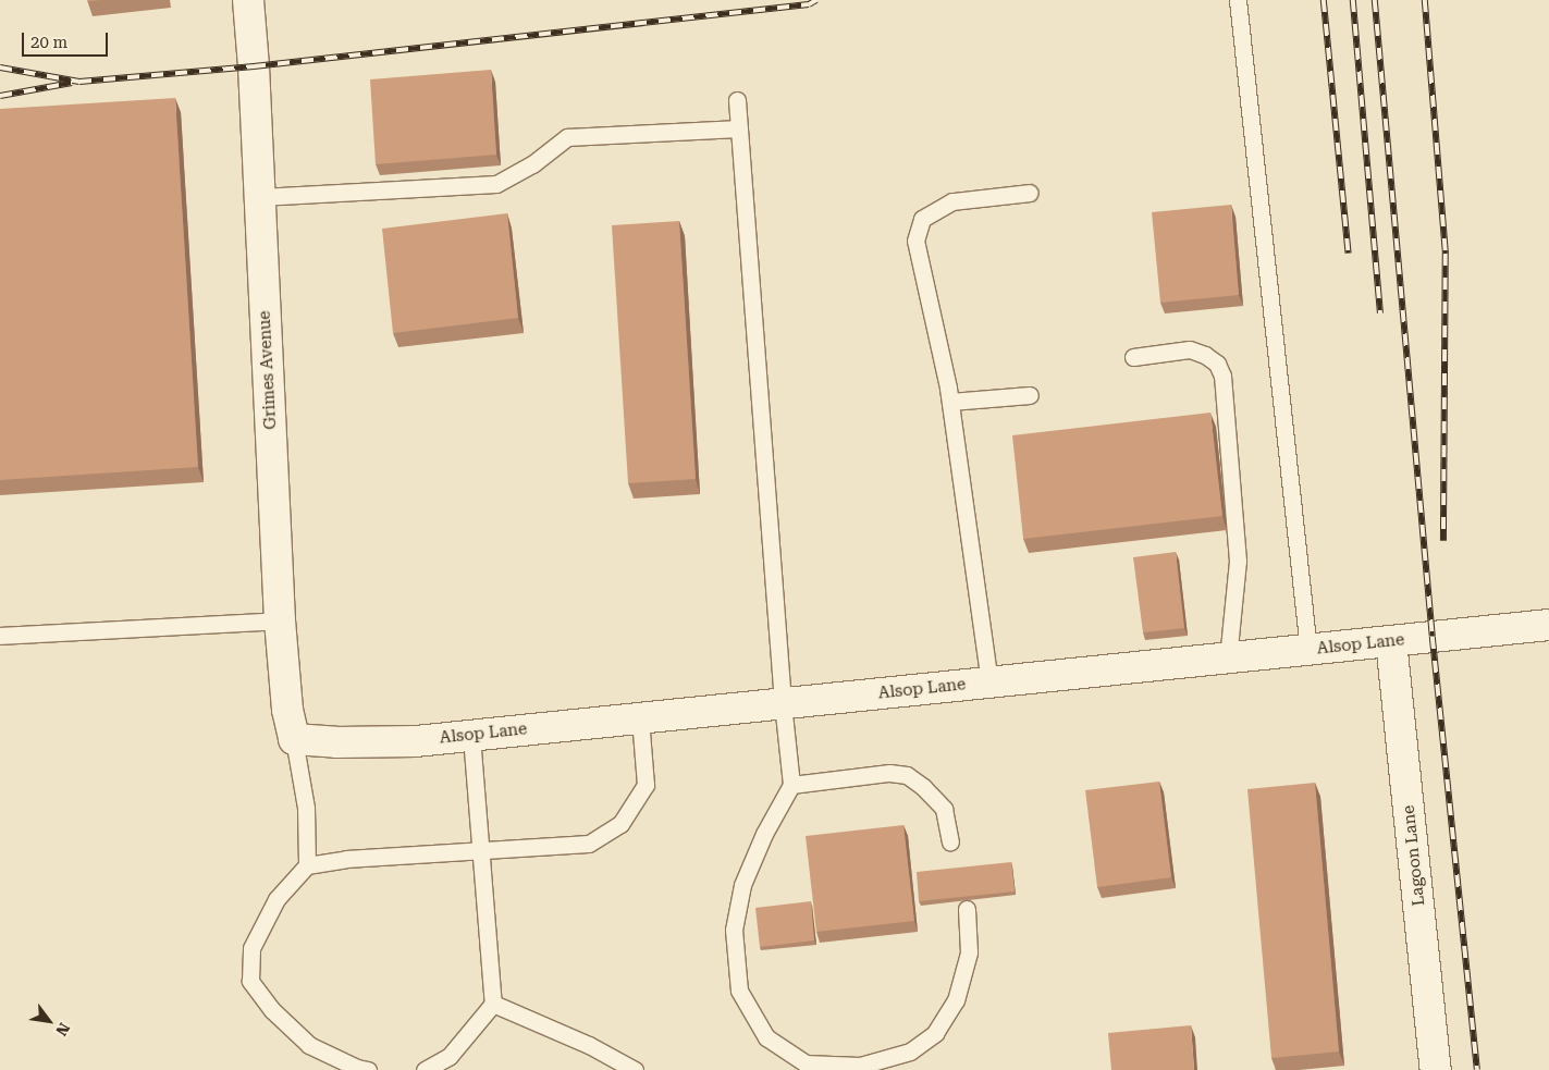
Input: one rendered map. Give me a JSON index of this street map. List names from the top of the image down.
{
  "streets": {
    "street": ["Grimes Avenue", "Alsop Lane", "Lagoon Lane"]
  },
  "crossings": [
    ["Grimes Avenue", "Alsop Lane"],
    ["Alsop Lane", "Lagoon Lane"]
  ],
  "scale_bar": "20 m",
  "north": "bottom right"
}
